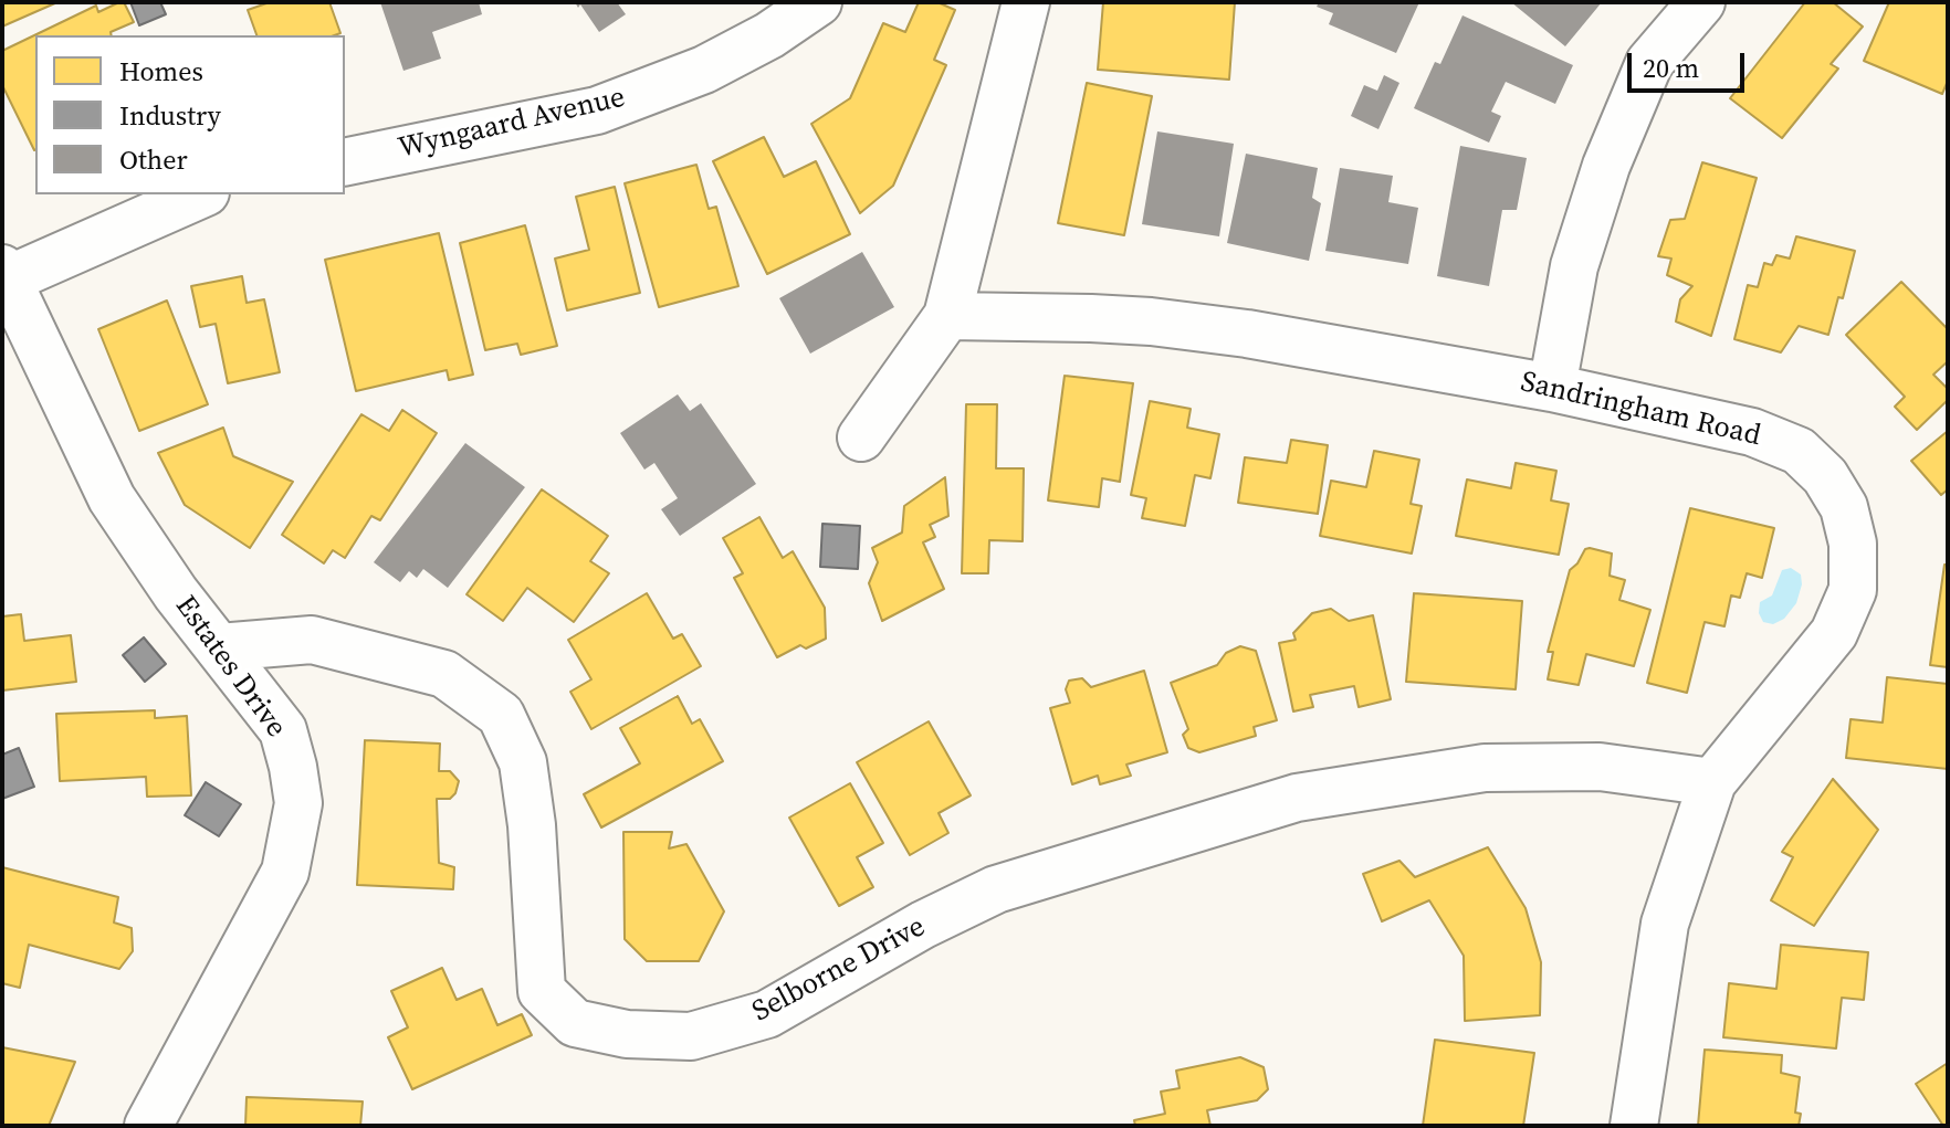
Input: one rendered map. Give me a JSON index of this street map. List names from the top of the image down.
{
  "streets": {
    "street": [
      "Wyngaard Avenue",
      "Sandringham Road",
      "Estates Drive",
      "Selborne Drive"
    ]
  },
  "crossings": [
    ["Sandringham Road", "Selborne Drive"],
    ["Estates Drive", "Selborne Drive"]
  ],
  "legend": ["Homes", "Industry", "Other"],
  "scale_bar": "20 m"
}
